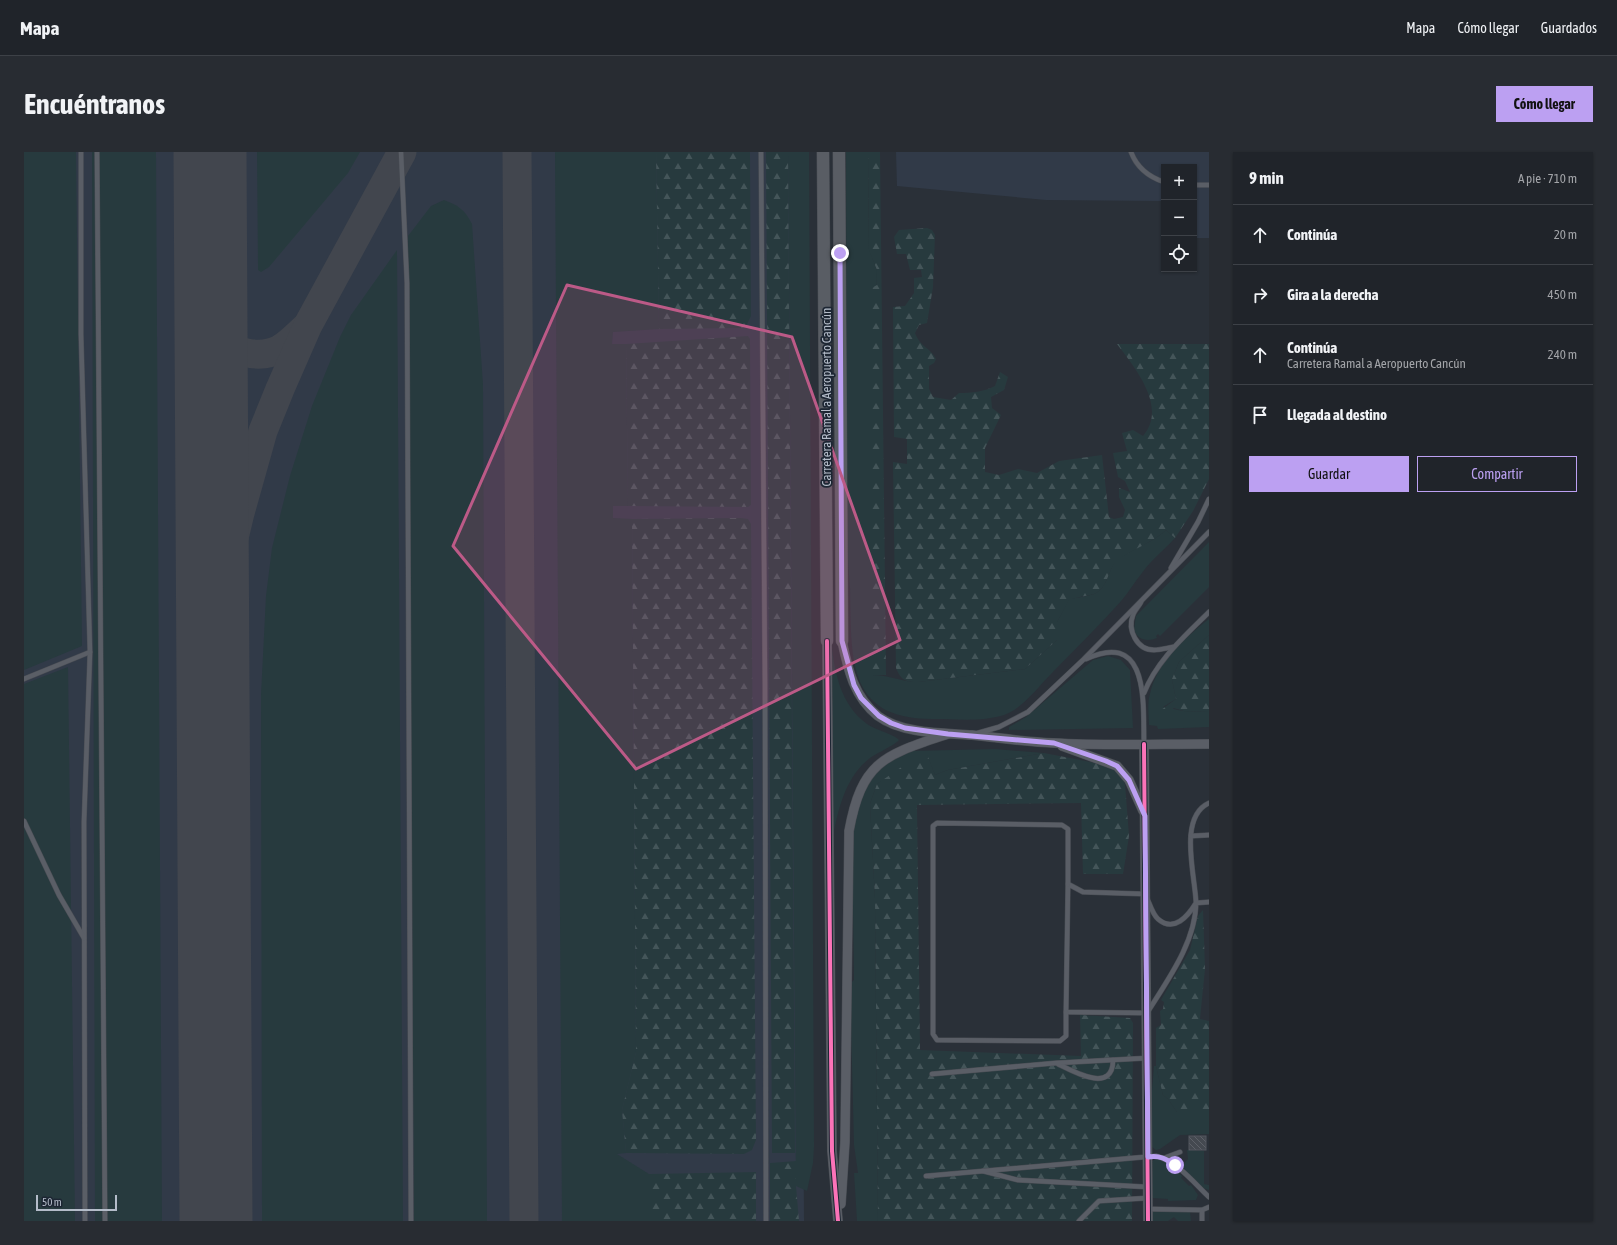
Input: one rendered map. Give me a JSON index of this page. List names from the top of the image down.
{
  "streets": {
    "main road": ["Carretera Ramal a Aeropuerto Cancún"]
  },
  "scale_bar": "50 m",
  "page": {
    "header": "Mapa",
    "nav": ["Mapa", "Cómo llegar", "Guardados"],
    "buttons": [
      "Cómo llegar",
      ["Guardar", "Compartir"]
    ],
    "title": "Encuéntranos",
    "heading": ["9 min", "A pie · 710 m"],
    "map_buttons": ["+", "−"],
    "list": [
      ["Continúa", "20 m"],
      ["Gira a la derecha", "450 m"],
      ["Continúa", "Carretera Ramal a Aeropuerto Cancún", "240 m"],
      "Llegada al destino"
    ],
    "scale": "50 m"
  }
}
